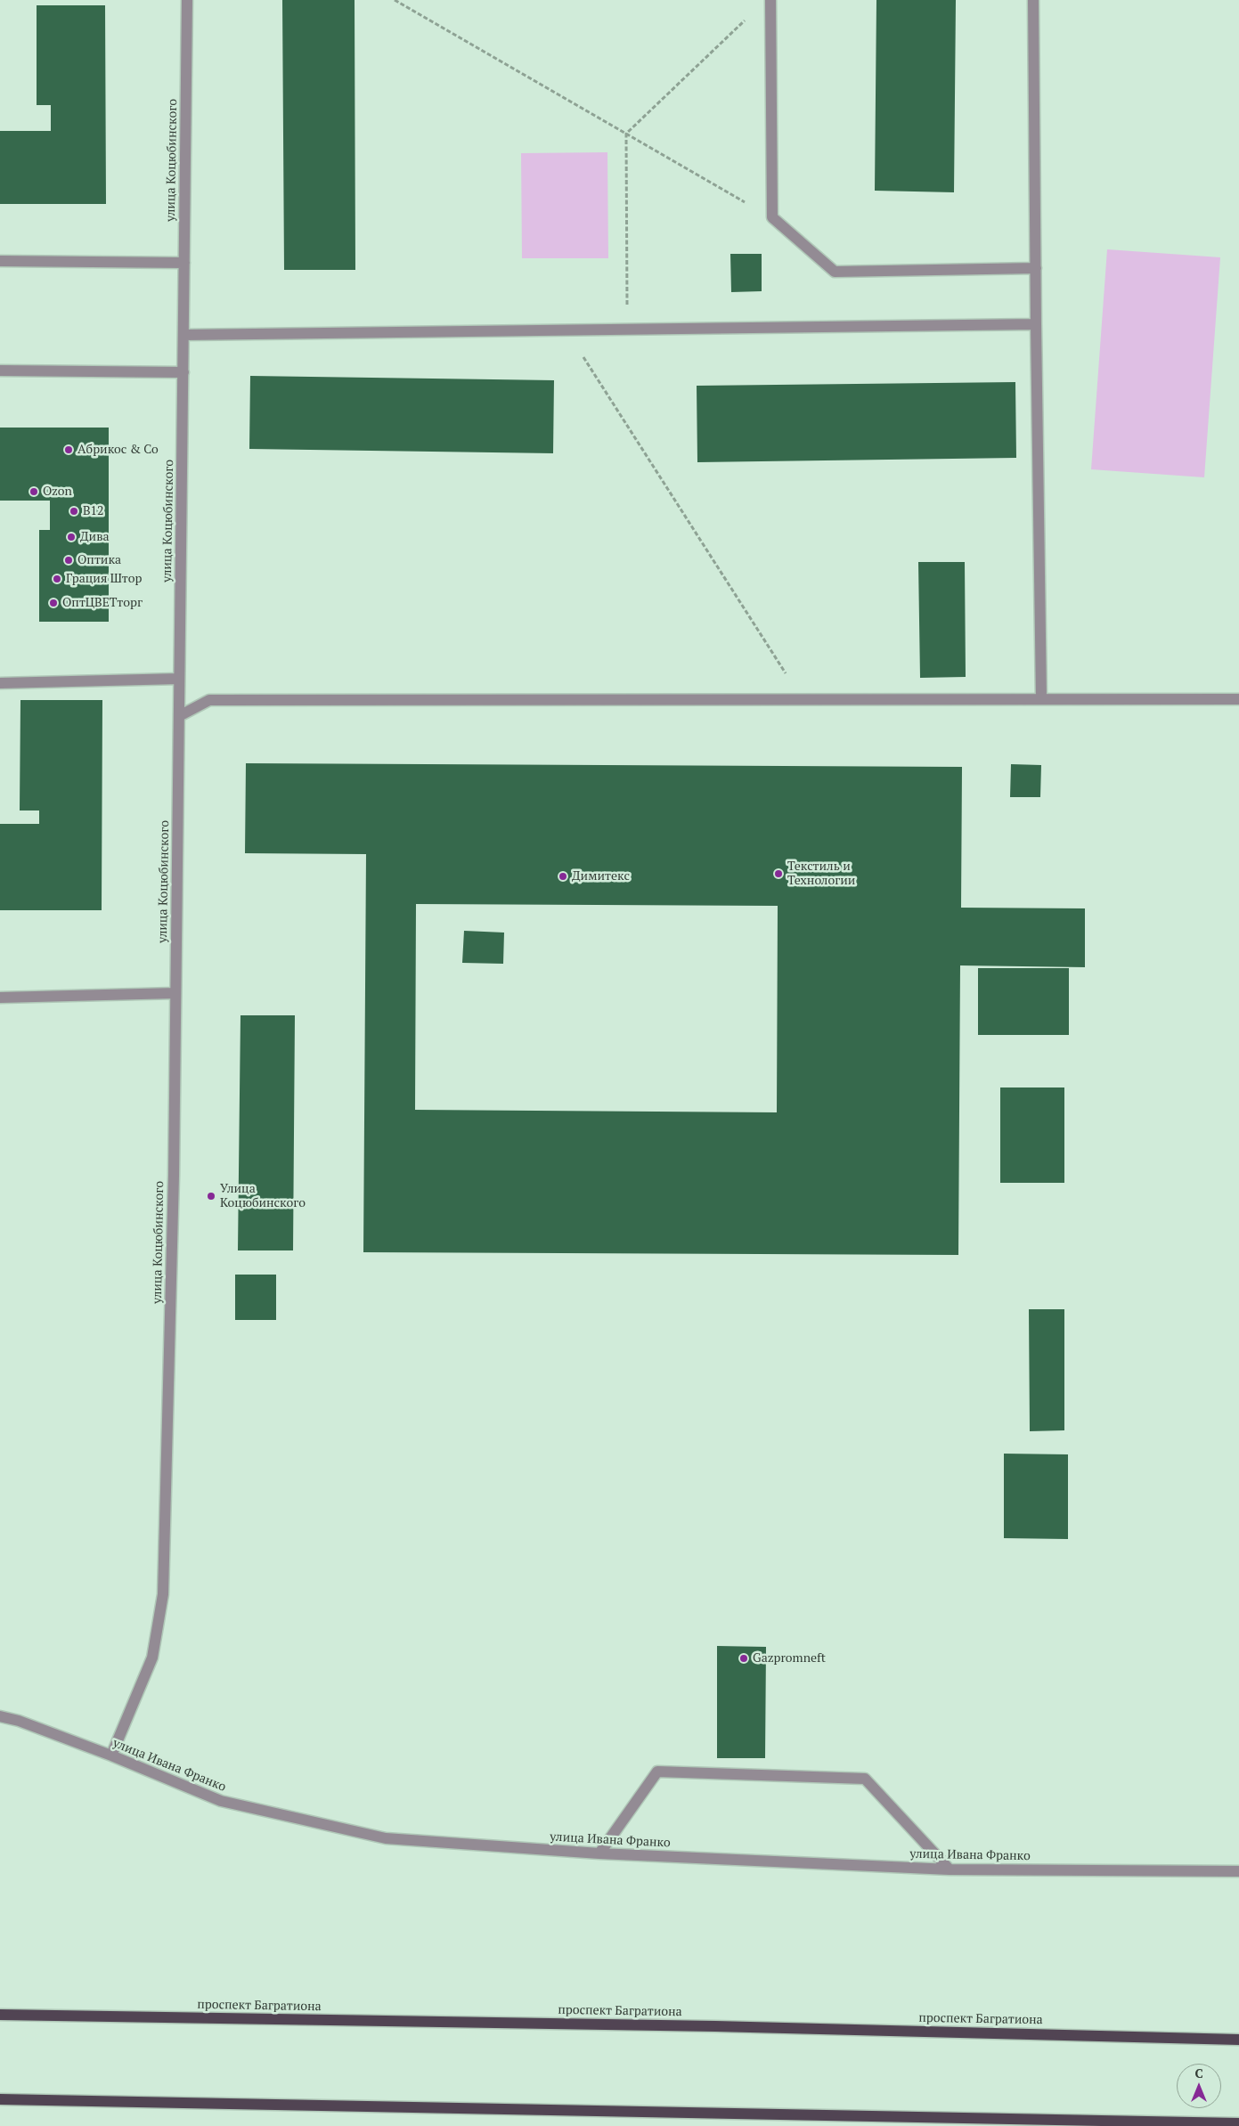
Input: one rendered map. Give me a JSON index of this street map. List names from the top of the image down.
{
  "streets": {
    "main road": ["проспект Багратиона"],
    "street": ["улица Коцюбинского", "улица Ивана Франко"]
  },
  "crossings": [
    ["улица Коцюбинского", "улица Ивана Франко"]
  ],
  "places": [
    "Абрикос & Co",
    "Ozon",
    "B12",
    "Дива",
    "Оптика",
    "Грация Штор",
    "ОптЦВЕТторг",
    "Текстиль и Технологии",
    "Димитекс",
    "Улица Коцюбинского",
    "Gazpromneft"
  ],
  "north": "top"
}
